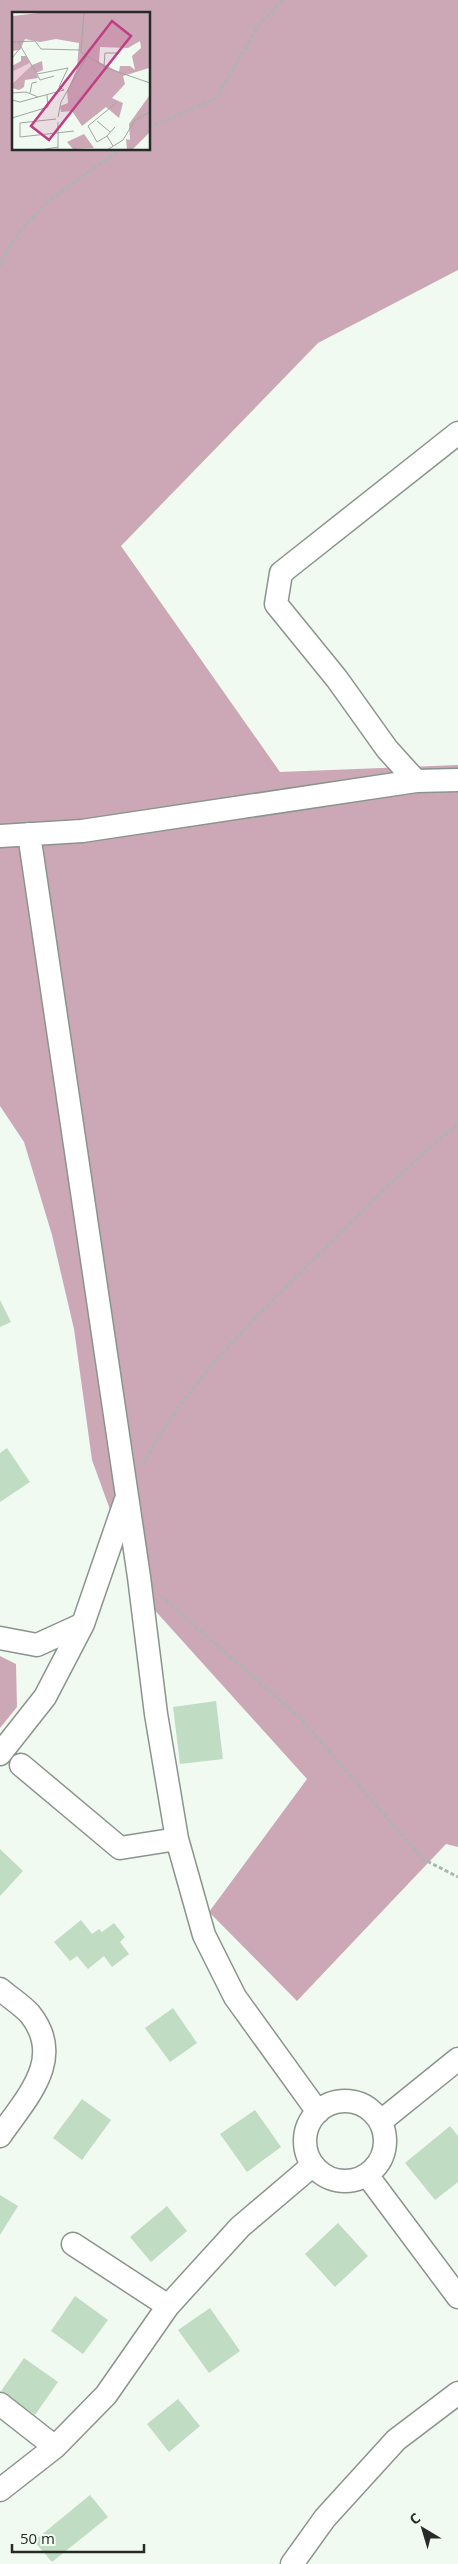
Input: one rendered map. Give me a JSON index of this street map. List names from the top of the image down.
{
  "scale_bar": "50 m",
  "north": "top left"
}
